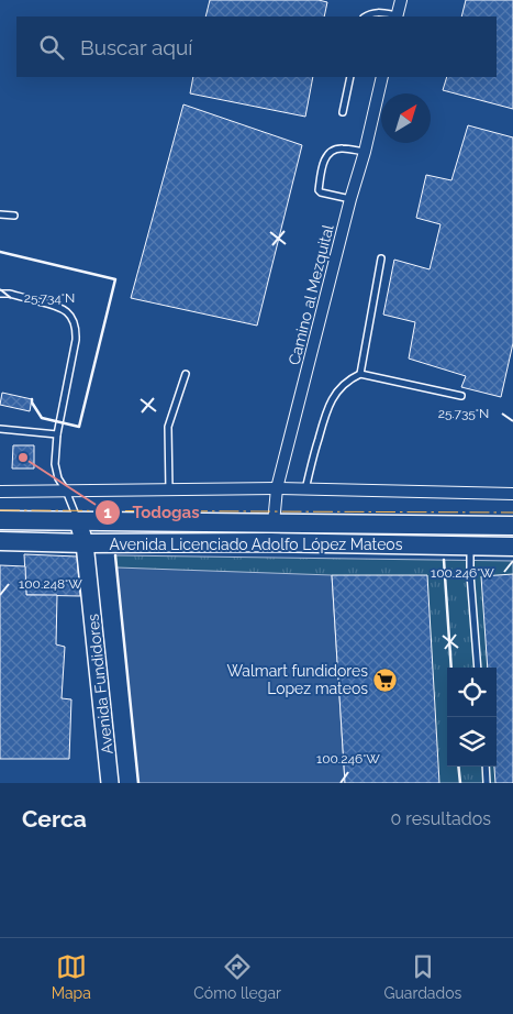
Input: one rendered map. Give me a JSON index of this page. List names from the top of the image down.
{
  "streets": {
    "main road": ["Avenida Licenciado Adolfo López Mateos"],
    "street": ["Camino al Mezquital", "Avenida Fundidores"]
  },
  "crossings": [
    ["Camino al Mezquital", "Avenida Licenciado Adolfo López Mateos"],
    ["Avenida Licenciado Adolfo López Mateos", "Avenida Fundidores"]
  ],
  "places": {
    "other": ["Todogas"],
    "supermarket": ["Walmart fundidores Lopez mateos"]
  },
  "north": "top right",
  "page": {
    "search": "Buscar aquí",
    "heading": ["Cerca", "0 resultados"],
    "nav": ["Mapa", "Cómo llegar", "Guardados"]
  },
  "coordinates": [
    "25.734°N",
    "25.735°N",
    "100.246°W",
    "100.248°W"
  ]
}
